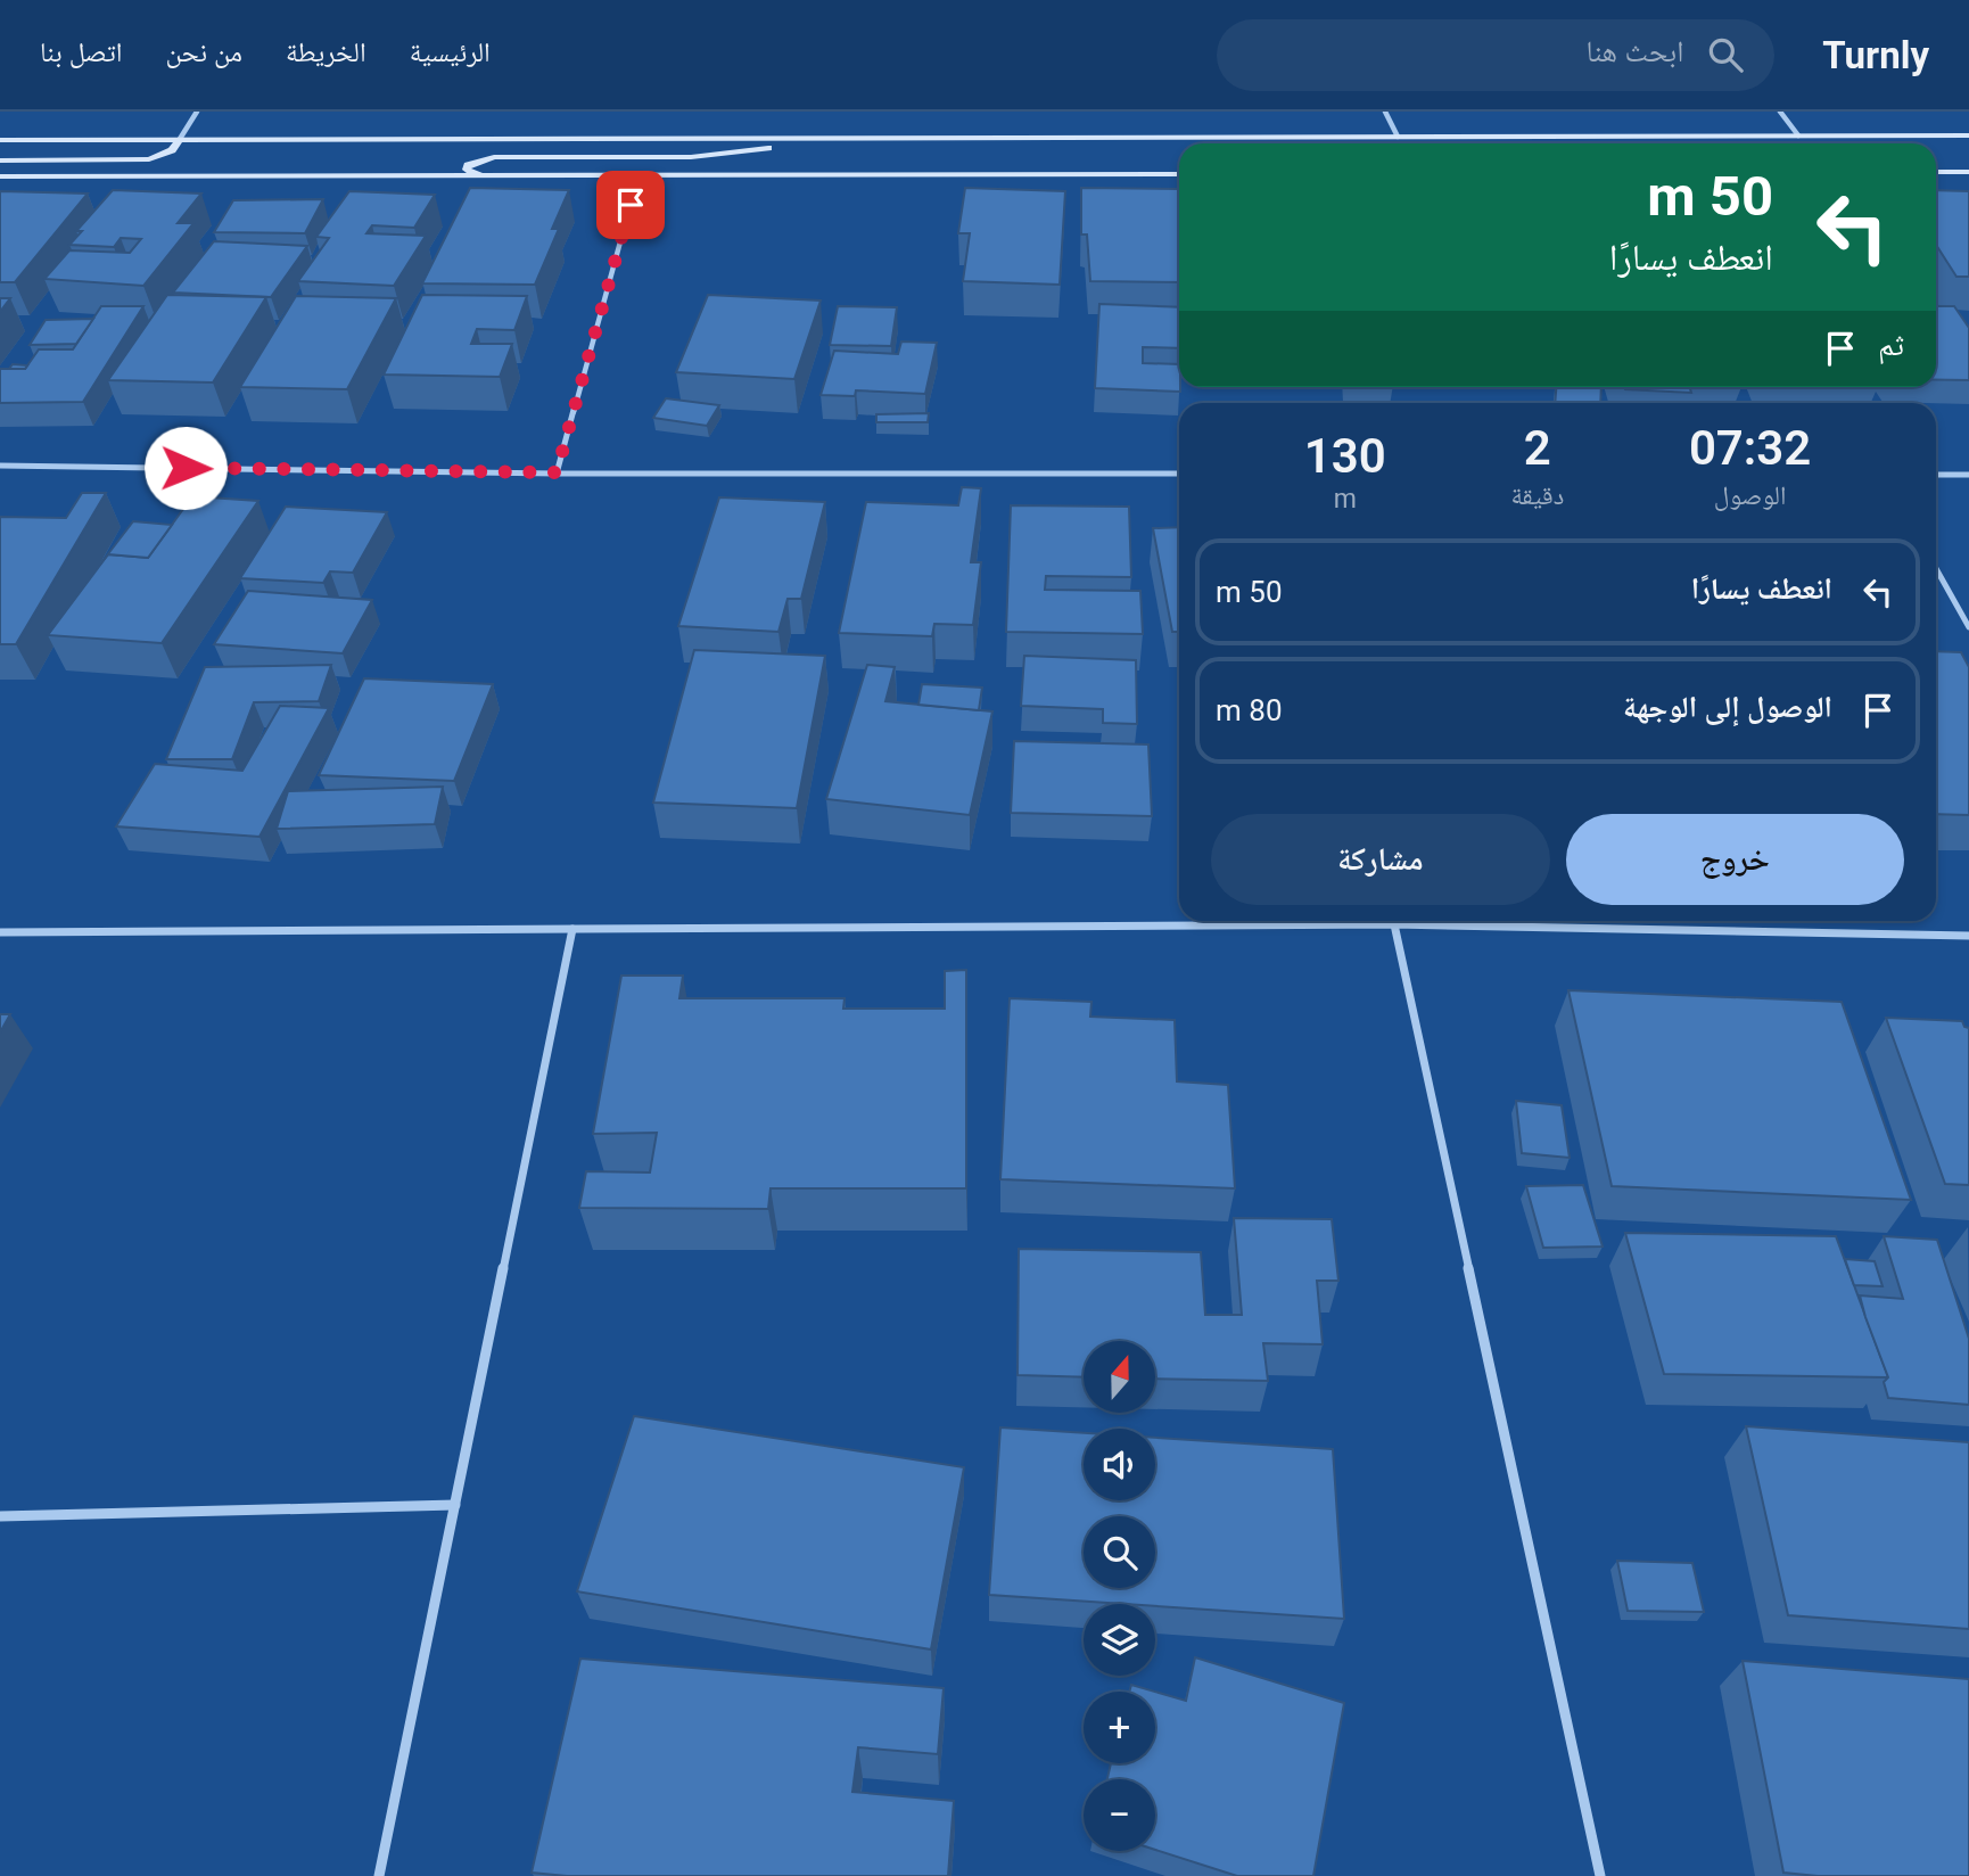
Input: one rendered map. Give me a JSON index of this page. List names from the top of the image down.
{
  "north": "top",
  "page": {
    "header": "Turnly",
    "search": "ابحث هنا",
    "nav": [
      "الرئيسية",
      "الخريطة",
      "من نحن",
      "اتصل بنا"
    ],
    "turn": ["50 m", "انعطف يسارًا"],
    "then": "ثم",
    "eta": [
      "07:32",
      "الوصول",
      "2",
      "دقيقة",
      "130",
      "m"
    ],
    "list": [
      {
        "name": "انعطف يسارًا",
        "value": "50 m"
      },
      {
        "name": "الوصول إلى الوجهة",
        "value": "80 m"
      }
    ],
    "buttons": ["خروج", "مشاركة"],
    "map_buttons": ["+", "−"]
  }
}
